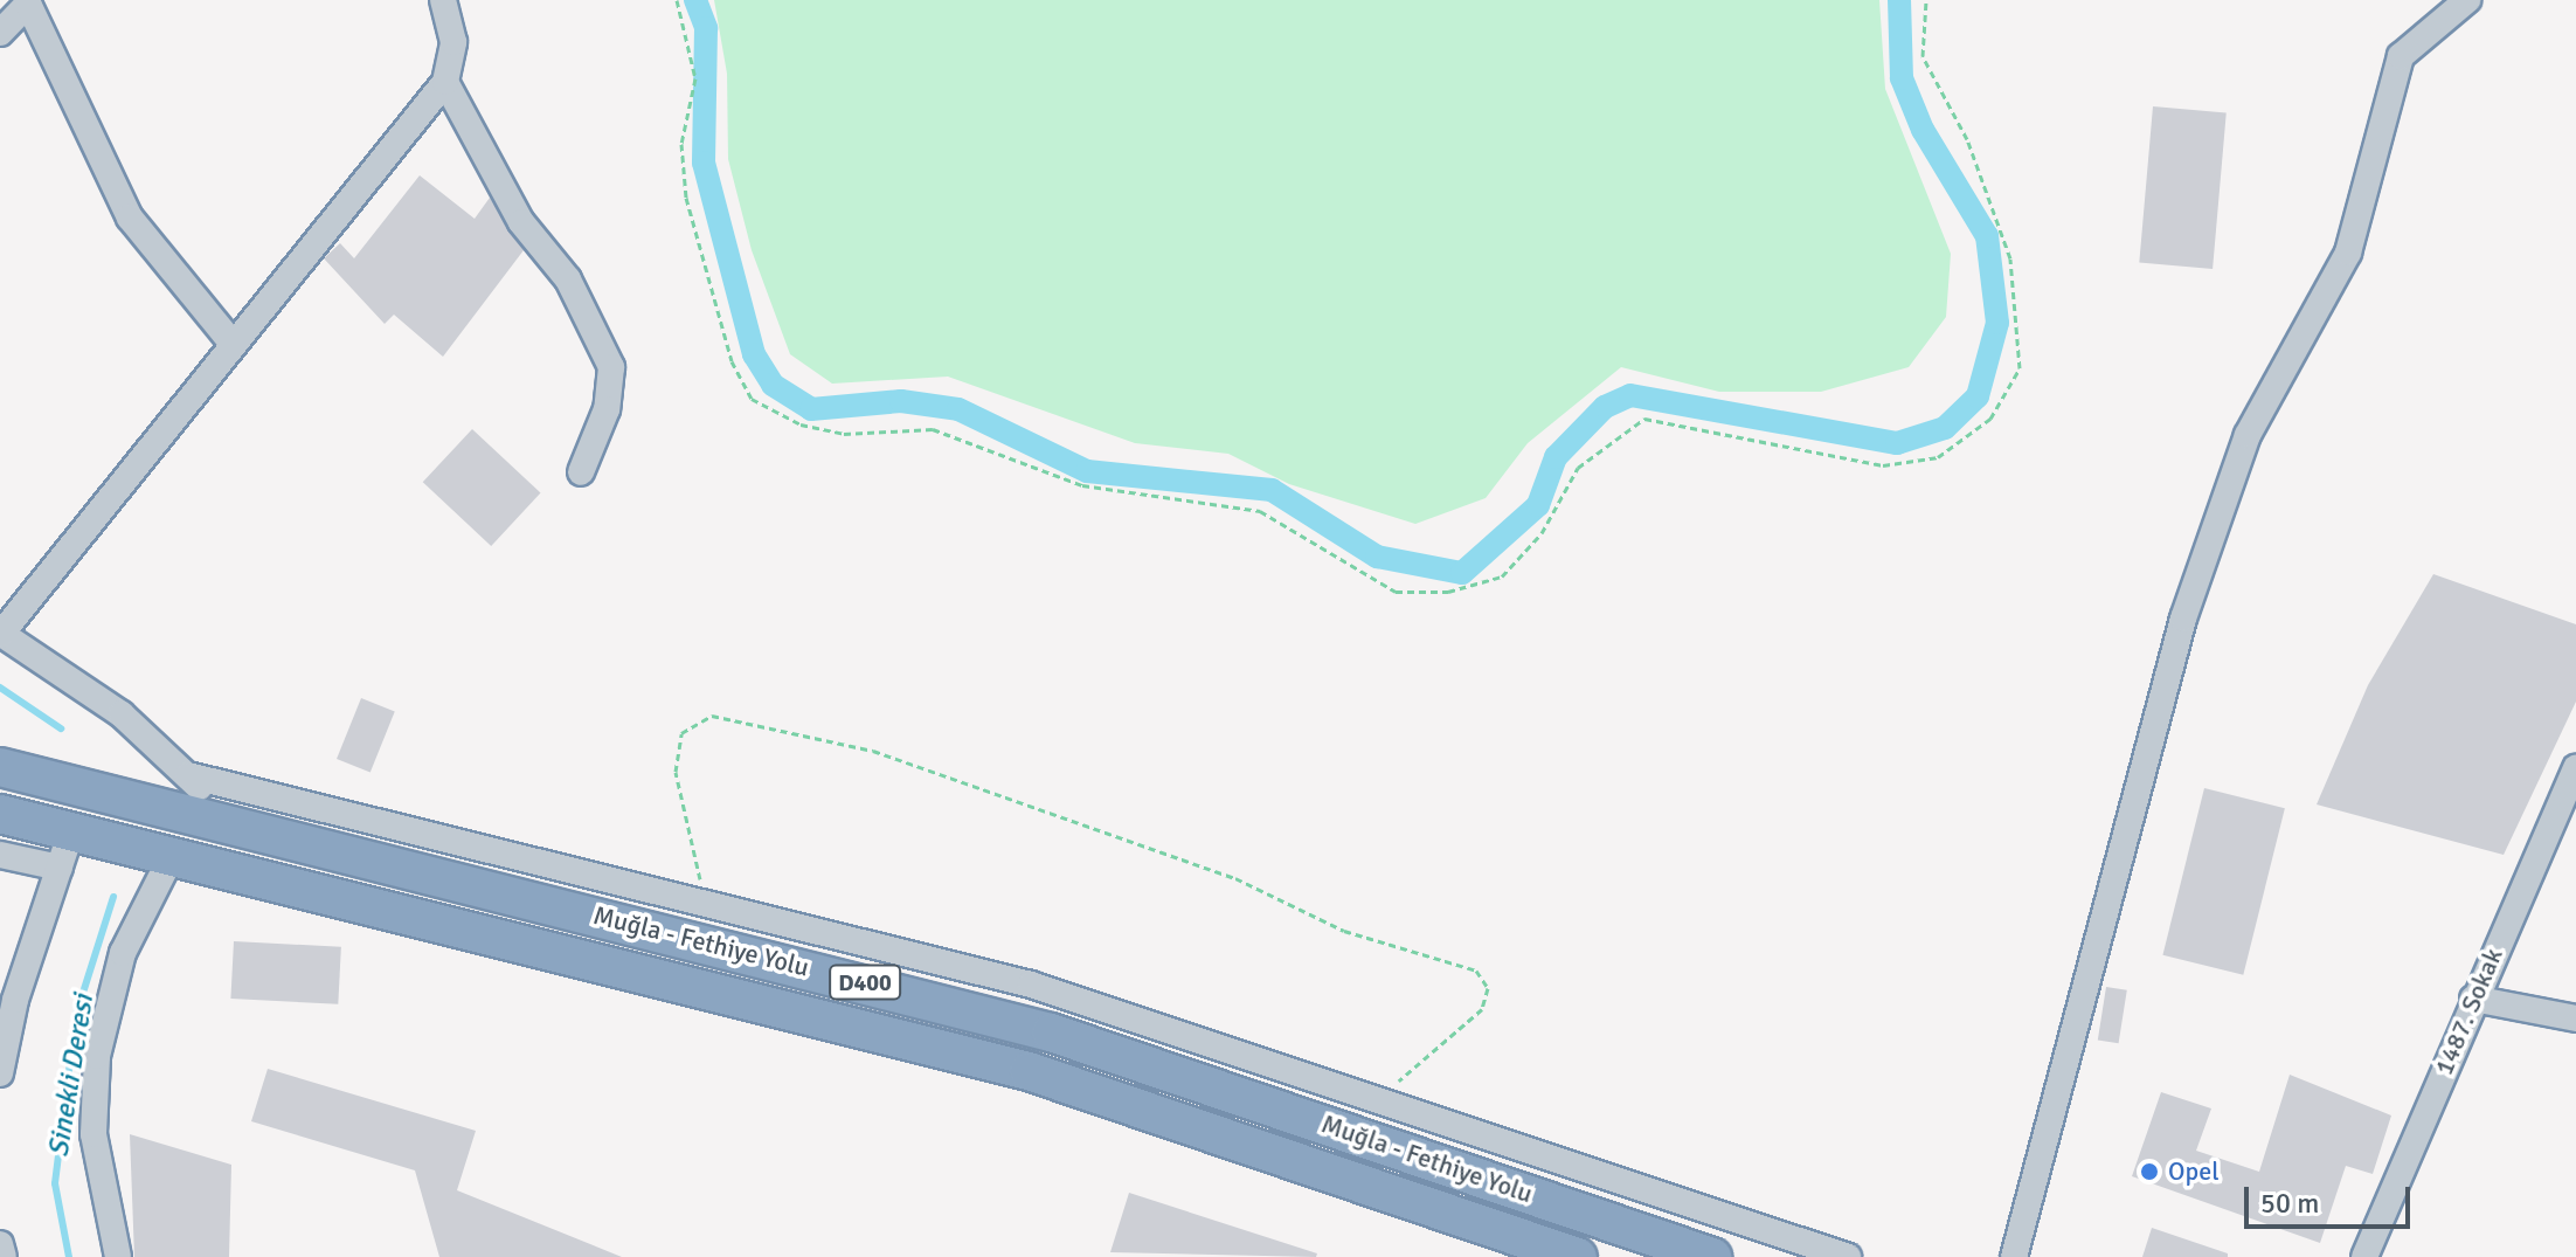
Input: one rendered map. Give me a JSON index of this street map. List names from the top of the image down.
{
  "streets": {
    "highway": ["Muğla - Fethiye Yolu", "D400"],
    "street": ["1487. Sokak"]
  },
  "water": ["Sinekli Deresi"],
  "places": ["Opel"],
  "scale_bar": "50 m"
}
